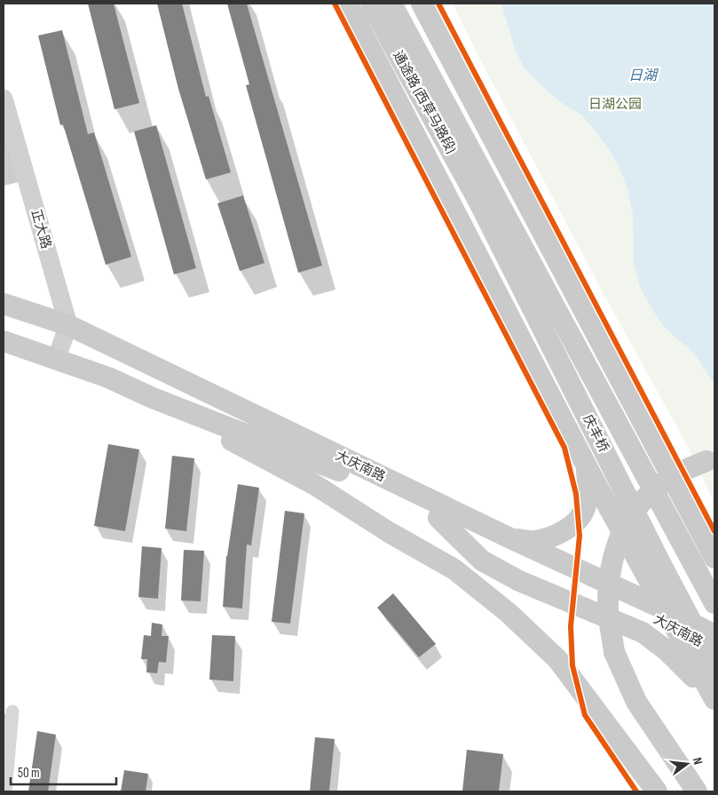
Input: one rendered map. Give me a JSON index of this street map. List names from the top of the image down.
{
  "streets": {
    "main road": ["通途路 (西草马路段)", "庆丰桥", "大庆南路"],
    "street": ["正大路"]
  },
  "crossings": [
    ["通途路 (西草马路段)", "庆丰桥"],
    ["正大路", "大庆南路"]
  ],
  "water": ["日湖"],
  "parks": ["日湖公园"],
  "scale_bar": "50 m",
  "north": "right"
}
